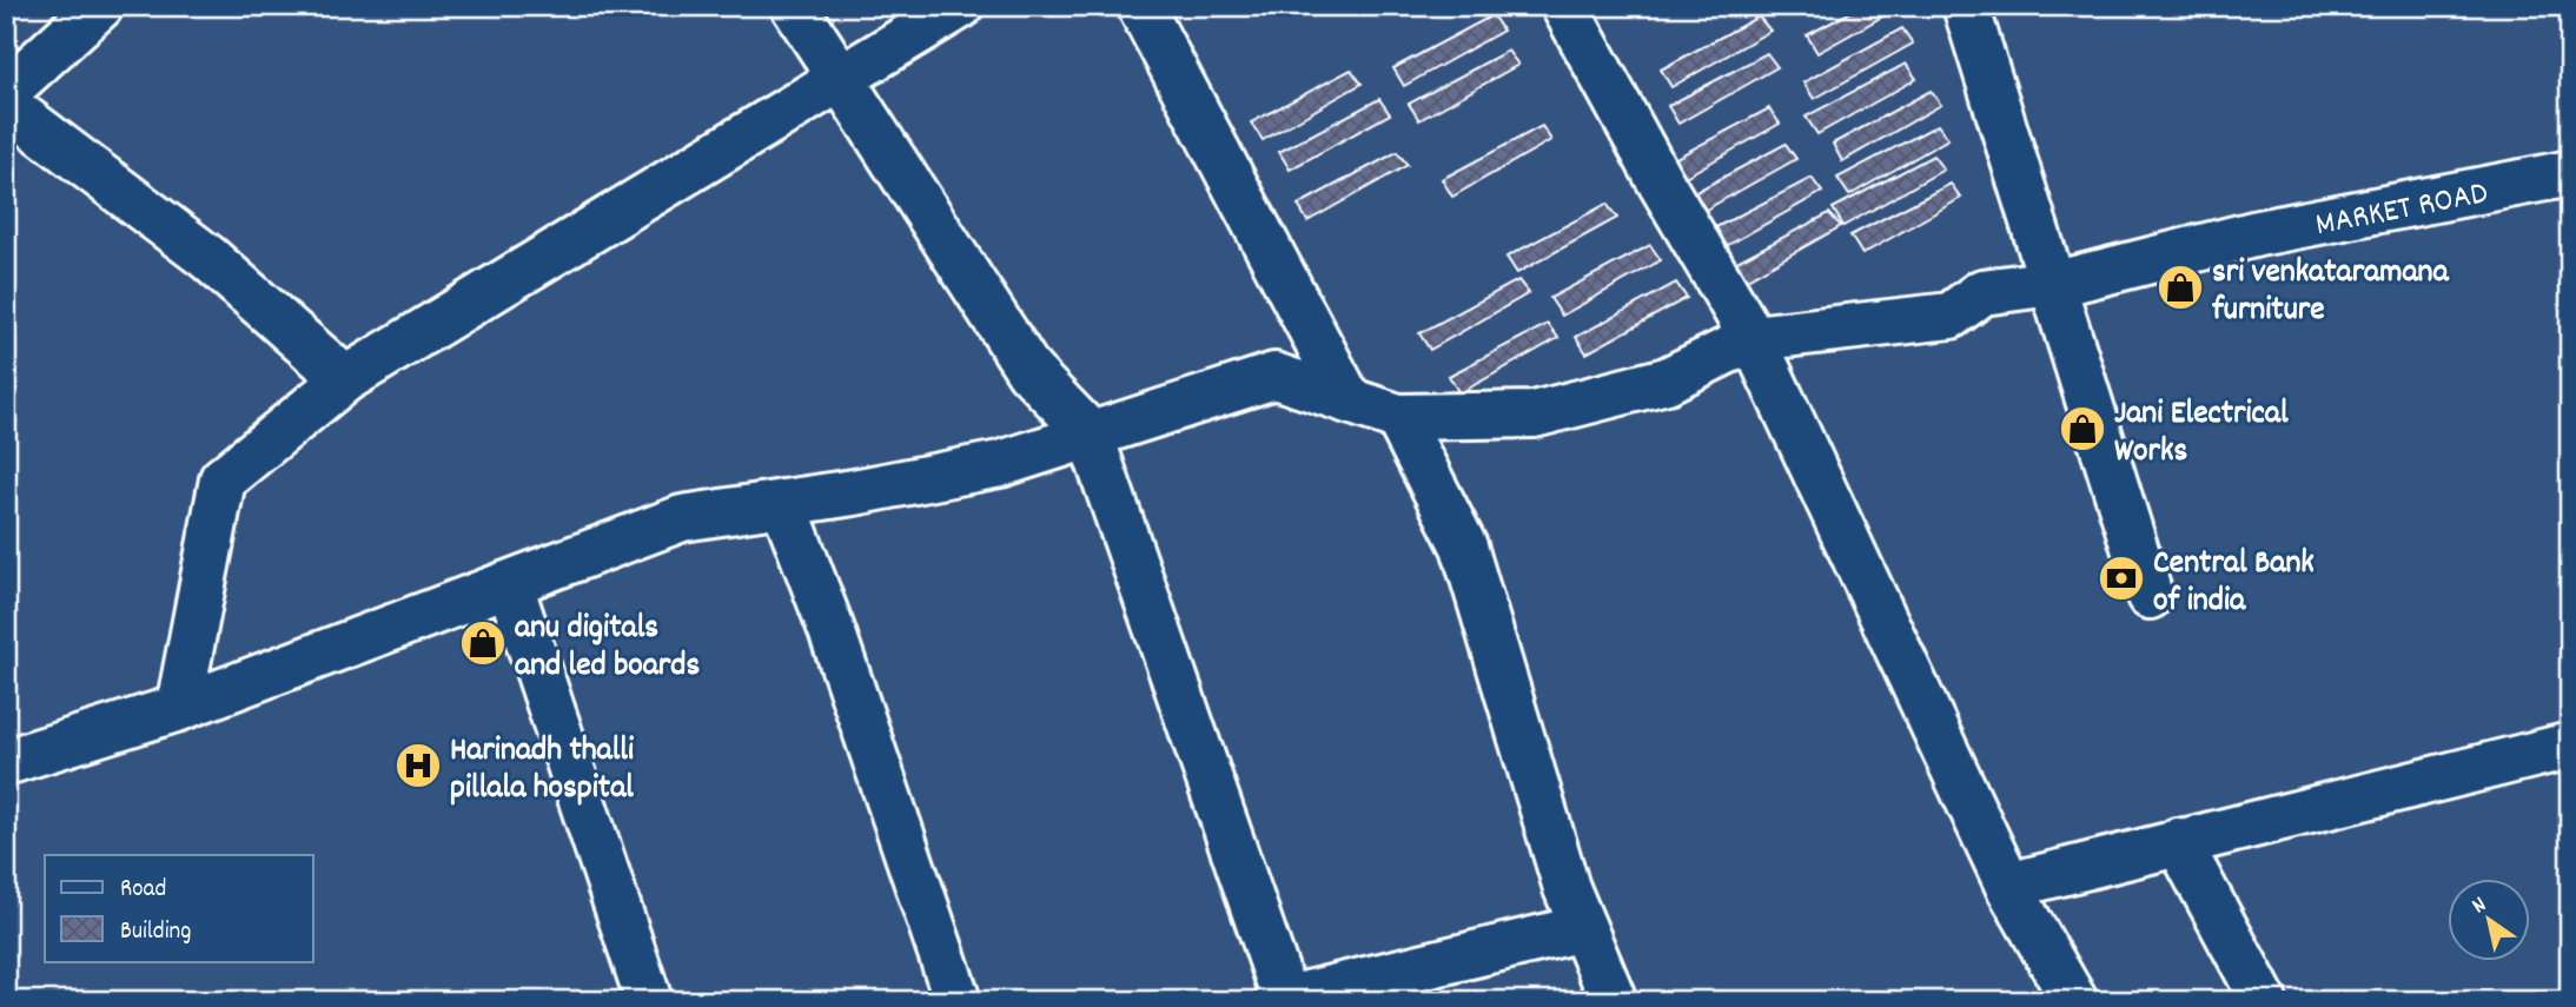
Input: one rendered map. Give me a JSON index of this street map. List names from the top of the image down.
{
  "streets": {
    "main road": ["MARKET ROAD"]
  },
  "places": {
    "shop": ["sri venkataramana furniture", "Jani Electrical Works", "anu digitals and led boards"],
    "bank": ["Central Bank of india"],
    "hospital": ["Harinadh thalli pillala hospital"]
  },
  "legend": ["Road", "Building"],
  "north": "top left"
}
